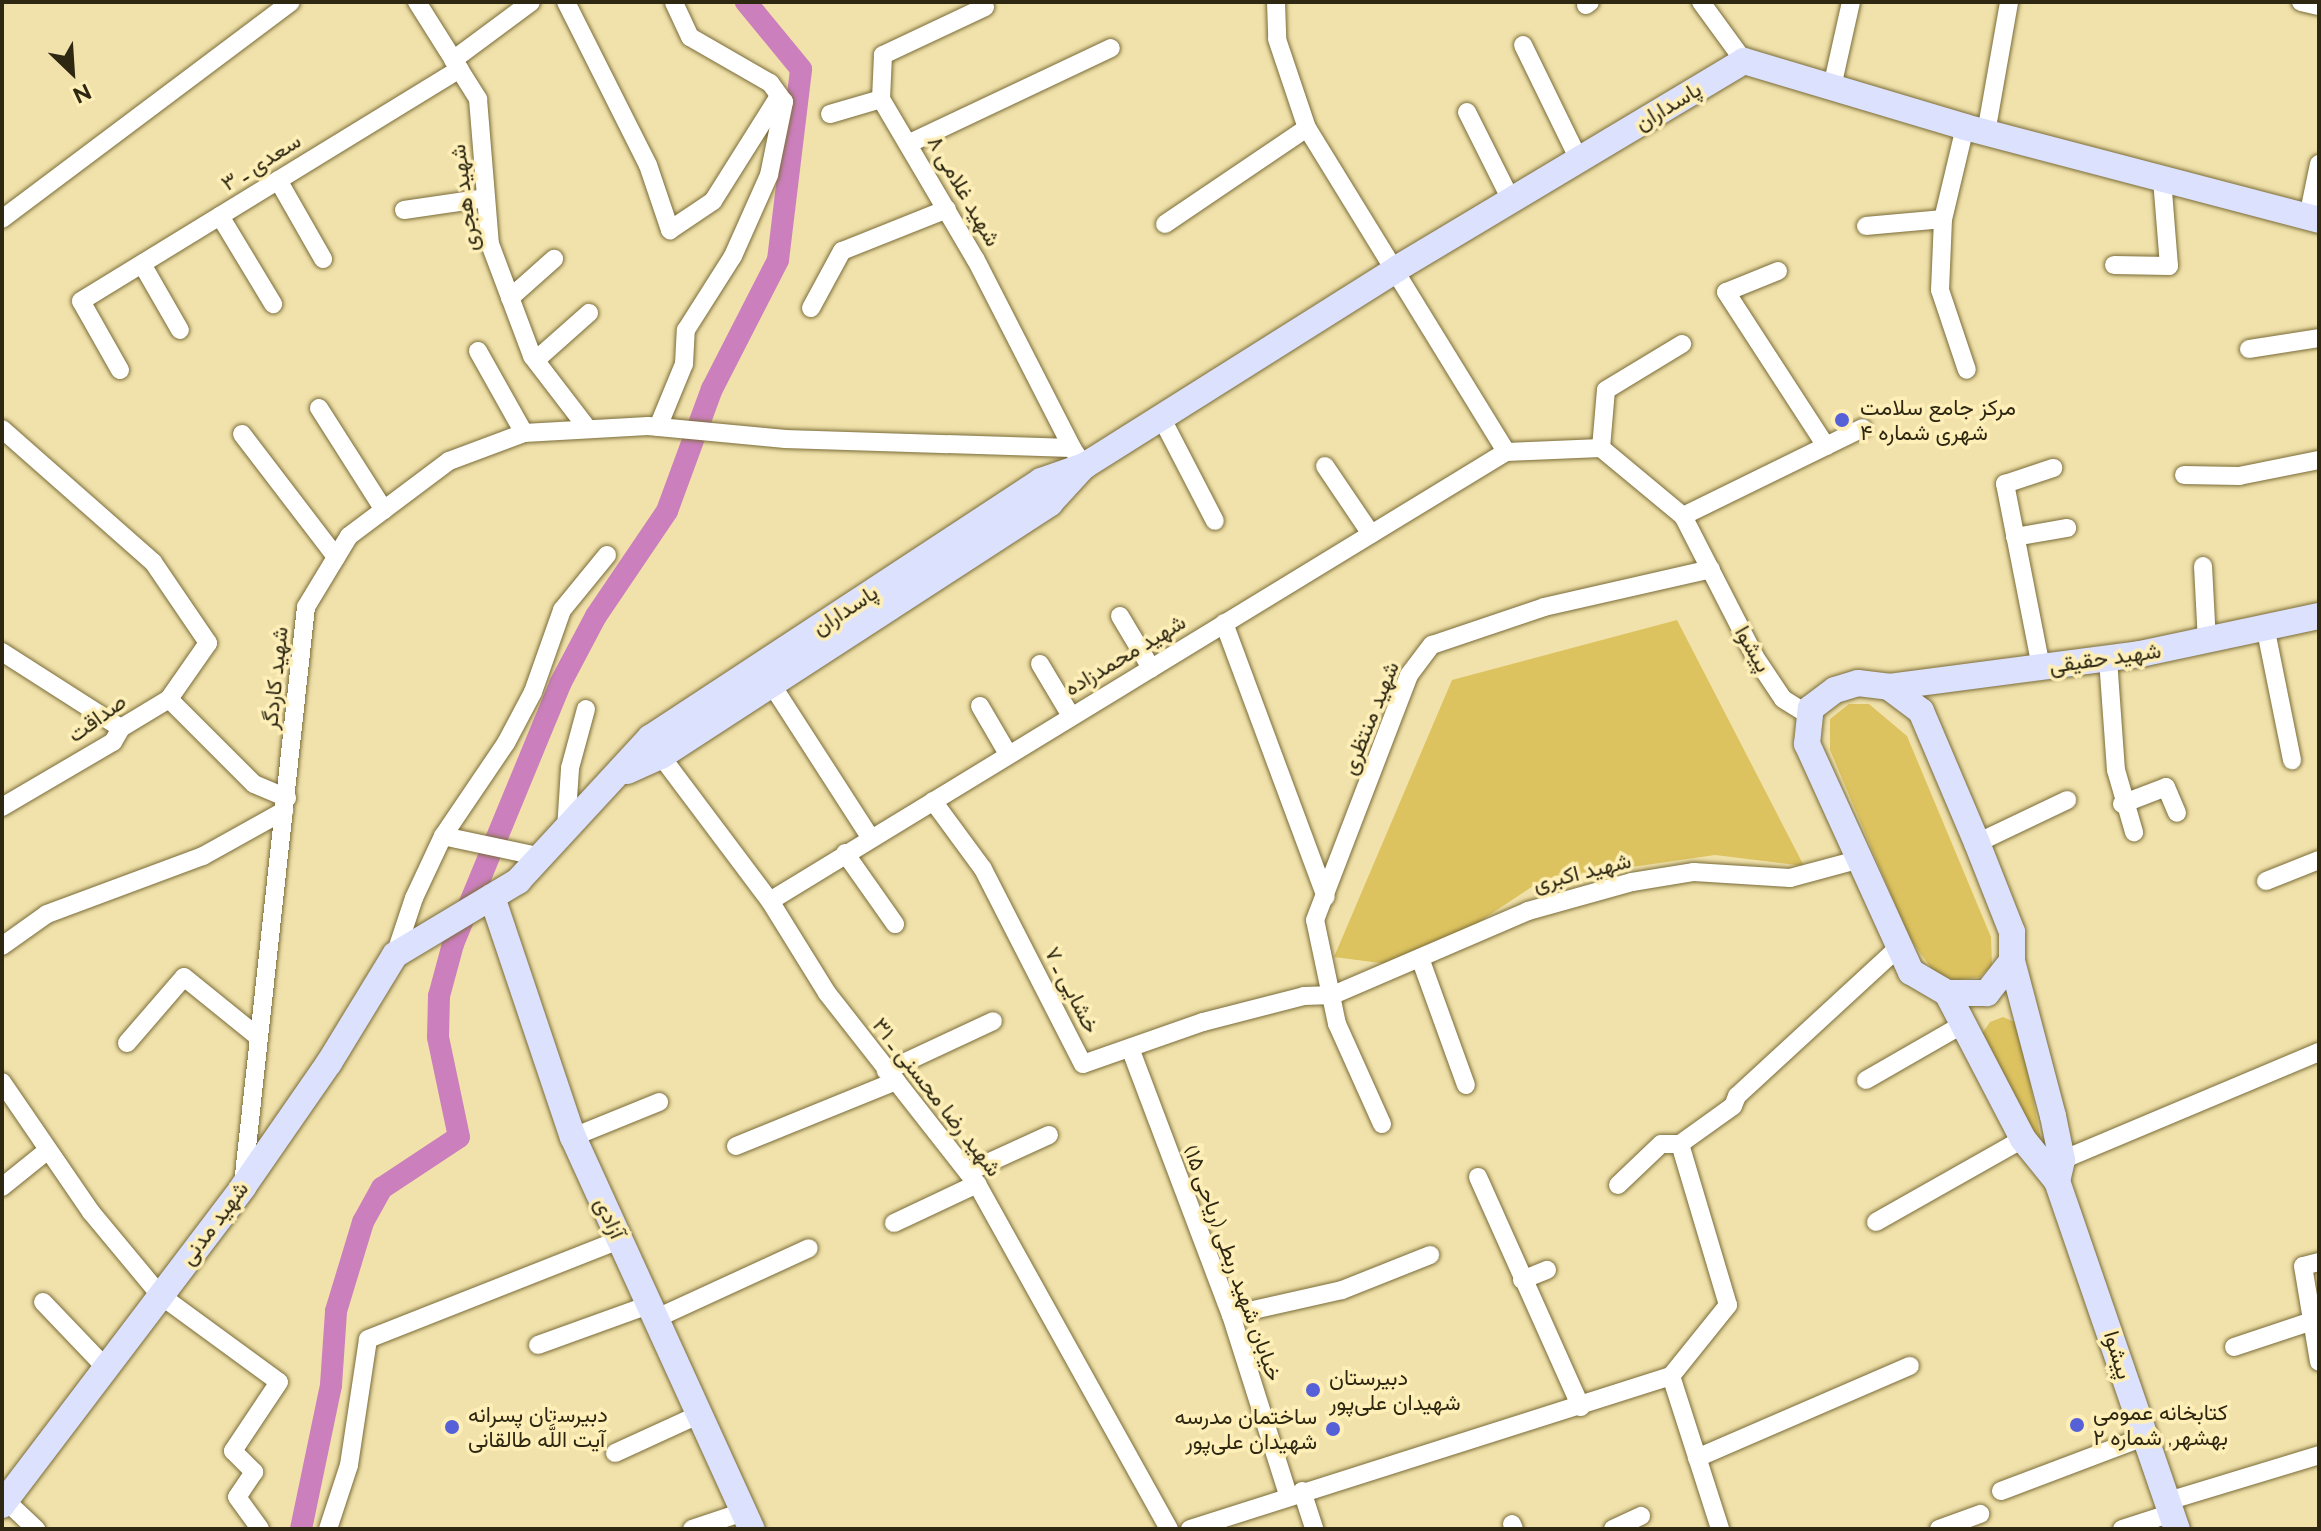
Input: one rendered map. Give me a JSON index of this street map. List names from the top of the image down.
{
  "streets": {
    "street": [
      "پاسداران",
      "سعدی ـ ۳",
      "۸ شهید غلامی",
      "شهید هجری",
      "پیشوا",
      "شهید محمدزاده",
      "شهید حقیقی",
      "شهید کاردگر",
      "صداقت",
      "شهید منتظری",
      "شهید اکبری",
      "خشایی ـ ۷",
      "شهید رضا محسنی ـ ۳۱",
      "آزادی",
      "شهید مدنی",
      "خیابان شهید ربطی (ریاحی ۱۵)"
    ]
  },
  "crossings": [
    ["پاسداران", "۸ شهید غلامی"],
    ["پاسداران", "شهید کاردگر"],
    ["پاسداران", "شهید رضا محسنی ـ ۳۱"],
    ["پاسداران", "آزادی"],
    ["پاسداران", "شهید مدنی"],
    ["سعدی ـ ۳", "شهید هجری"],
    ["۸ شهید غلامی", "شهید کاردگر"],
    ["شهید هجری", "شهید کاردگر"],
    ["پیشوا", "شهید حقیقی"],
    ["پیشوا", "شهید منتظری"],
    ["شهید محمدزاده", "خشایی ـ ۷"],
    ["شهید محمدزاده", "شهید رضا محسنی ـ ۳۱"],
    ["شهید کاردگر", "شهید مدنی"],
    ["شهید منتظری", "شهید اکبری"],
    ["شهید منتظری", "خشایی ـ ۷"],
    ["شهید اکبری", "خشایی ـ ۷"],
    ["خشایی ـ ۷", "خیابان شهید ربطی (ریاحی ۱۵)"]
  ],
  "places": [
    "مرکز جامع سلامت شهری شماره ۴",
    "دبیرستان شهیدان علی‌پور",
    "کتابخانه عمومی بهشهر, شماره ۲",
    "دبیرستان پسرانه آیت اللَّه طالقانی",
    "ساختمان مدرسه شهیدان علی‌پور"
  ],
  "north": "bottom right"
}
